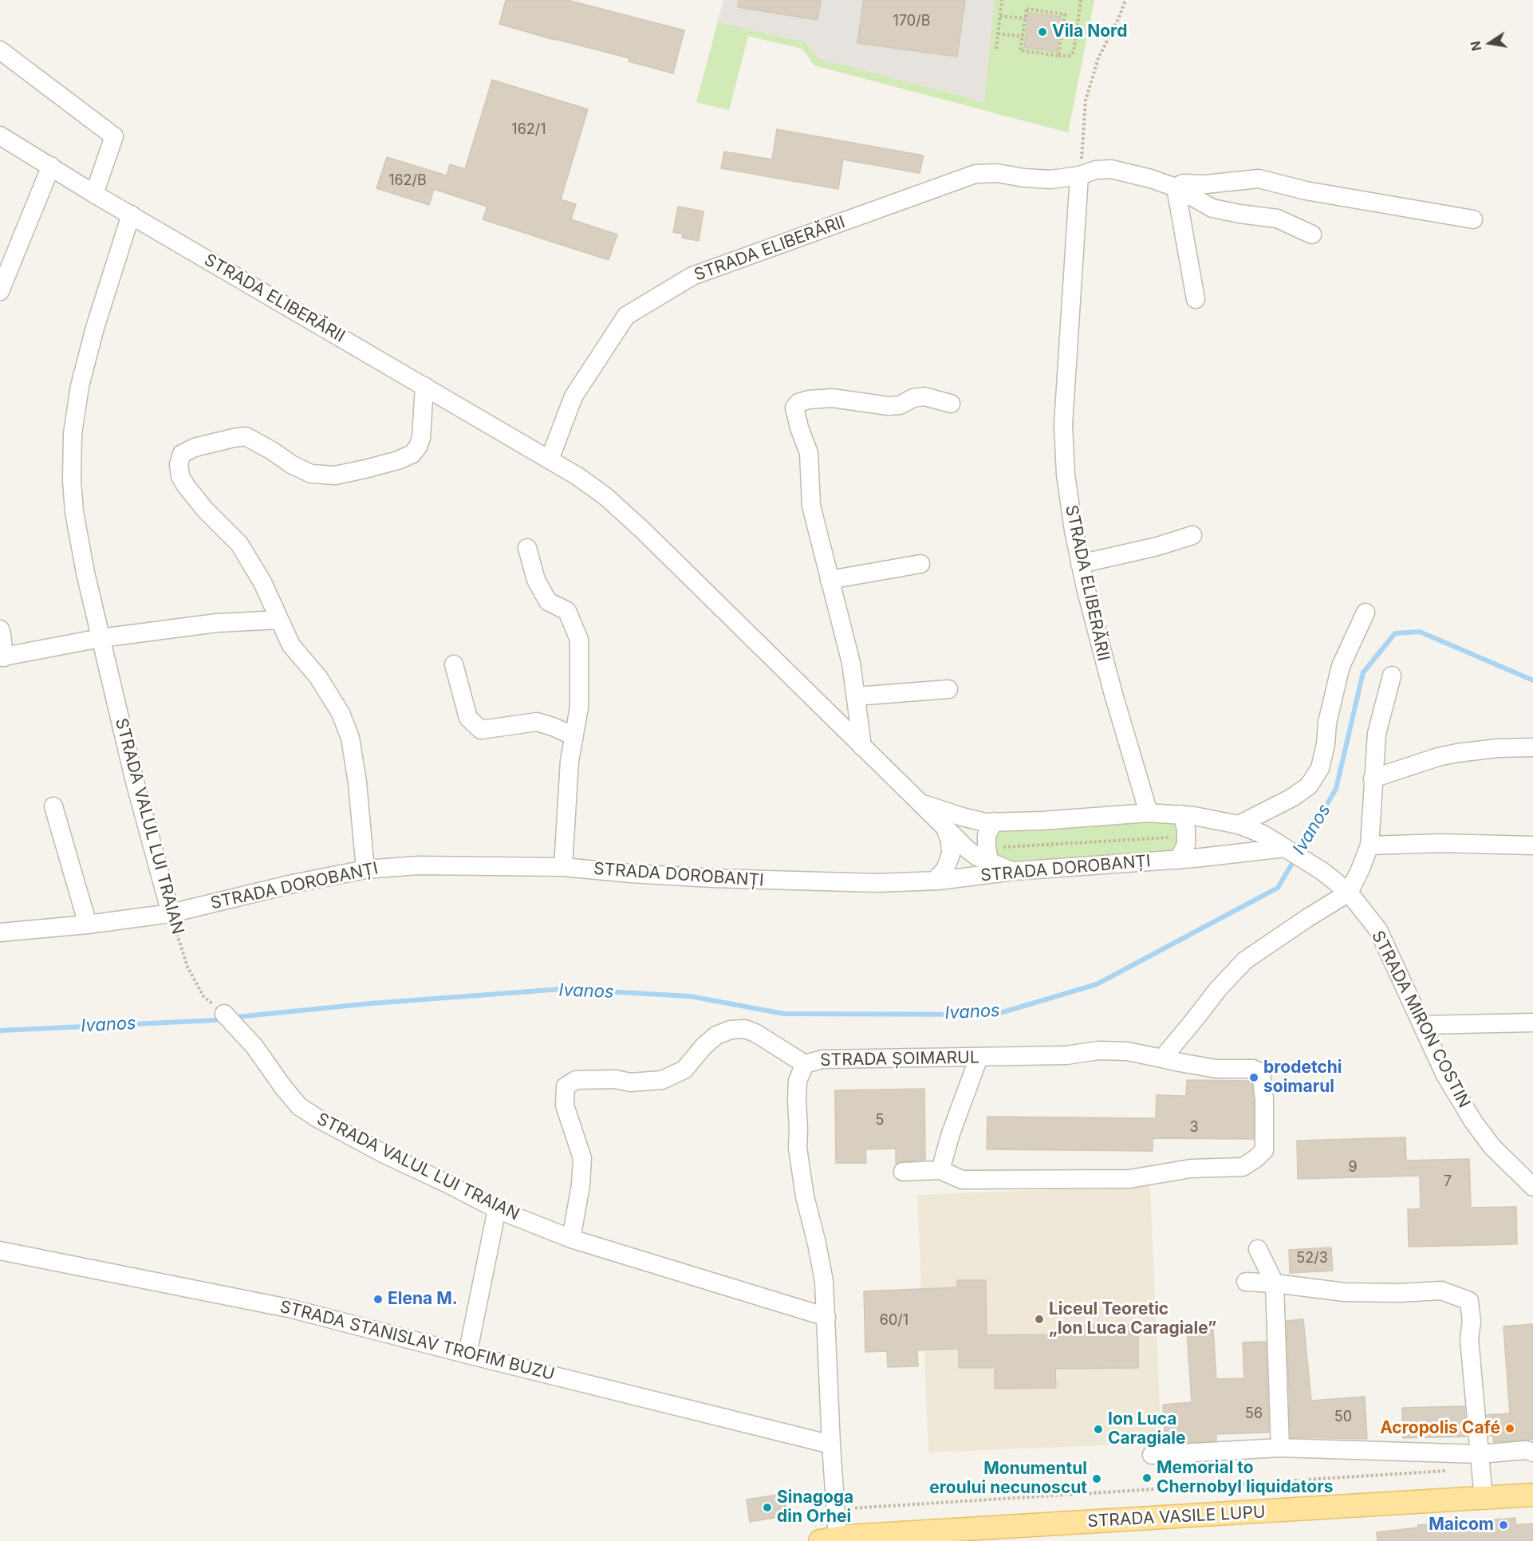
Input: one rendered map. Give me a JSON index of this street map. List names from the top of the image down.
{
  "streets": {
    "main road": ["STRADA VASILE LUPU"],
    "street": [
      "STRADA ELIBERĂRII",
      "STRADA VALUL LUI TRAIAN",
      "STRADA DOROBANȚI",
      "STRADA MIRON COSTIN",
      "STRADA ȘOIMARUL",
      "STRADA STANISLAV TROFIM BUZU"
    ]
  },
  "crossings": [
    ["STRADA ELIBERĂRII", "STRADA VALUL LUI TRAIAN"],
    ["STRADA ELIBERĂRII", "STRADA DOROBANȚI"],
    ["STRADA VALUL LUI TRAIAN", "STRADA DOROBANȚI"],
    ["STRADA VALUL LUI TRAIAN", "STRADA ȘOIMARUL"],
    ["STRADA ȘOIMARUL", "STRADA STANISLAV TROFIM BUZU"],
    ["STRADA ȘOIMARUL", "STRADA VASILE LUPU"]
  ],
  "water": ["Ivanos"],
  "places": [
    "Vila Nord",
    "brodetchi soimarul",
    "Elena M.",
    "Liceul Teoretic „Ion Luca Caragiale”",
    "Acropolis Café",
    "Ion Luca Caragiale",
    "Memorial to Chernobyl liquidators",
    "Monumentul eroului necunoscut",
    "Sinagoga din Orhei",
    "Maicom"
  ],
  "house_numbers": [
    "170/B",
    "162/1",
    "162/B",
    "5",
    "3",
    "9",
    "7",
    "52/3",
    "60/1",
    "56",
    "50"
  ],
  "north": "left"
}
